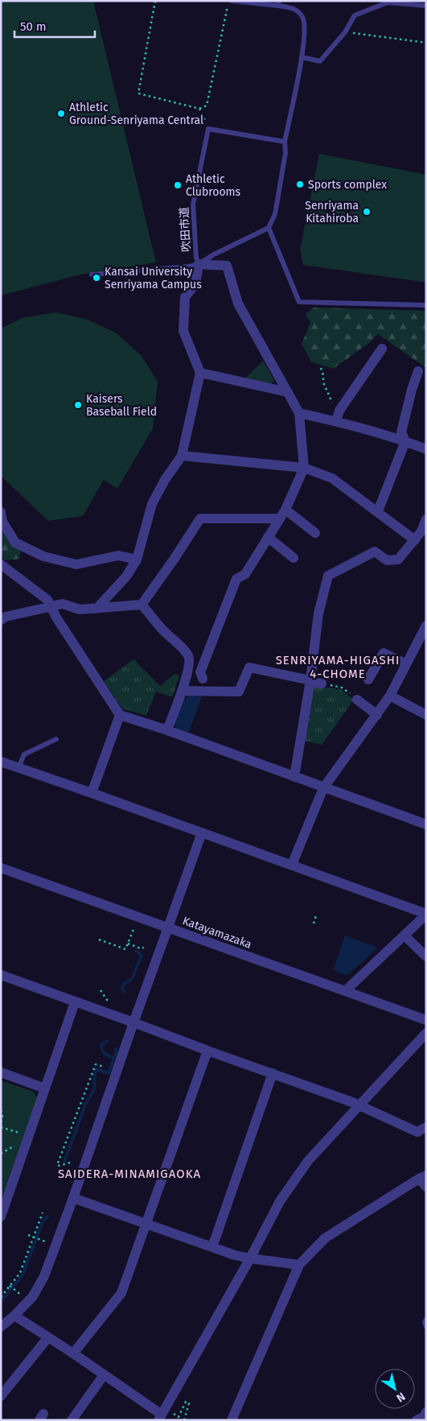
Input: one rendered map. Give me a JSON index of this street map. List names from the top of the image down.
{
  "streets": {
    "street": ["Katayamazaka"],
    "lane": ["吹田市道"]
  },
  "districts": ["SENRIYAMA-HIGASHI 4-CHOME", "SAIDERA-MINAMIGAOKA"],
  "places": [
    "Athletic Ground-Senriyama Central",
    "Sports complex",
    "Athletic Clubrooms",
    "Senriyama Kitahiroba",
    "Kansai University Senriyama Campus",
    "Kaisers Baseball Field"
  ],
  "scale_bar": "50 m",
  "north": "bottom right"
}
